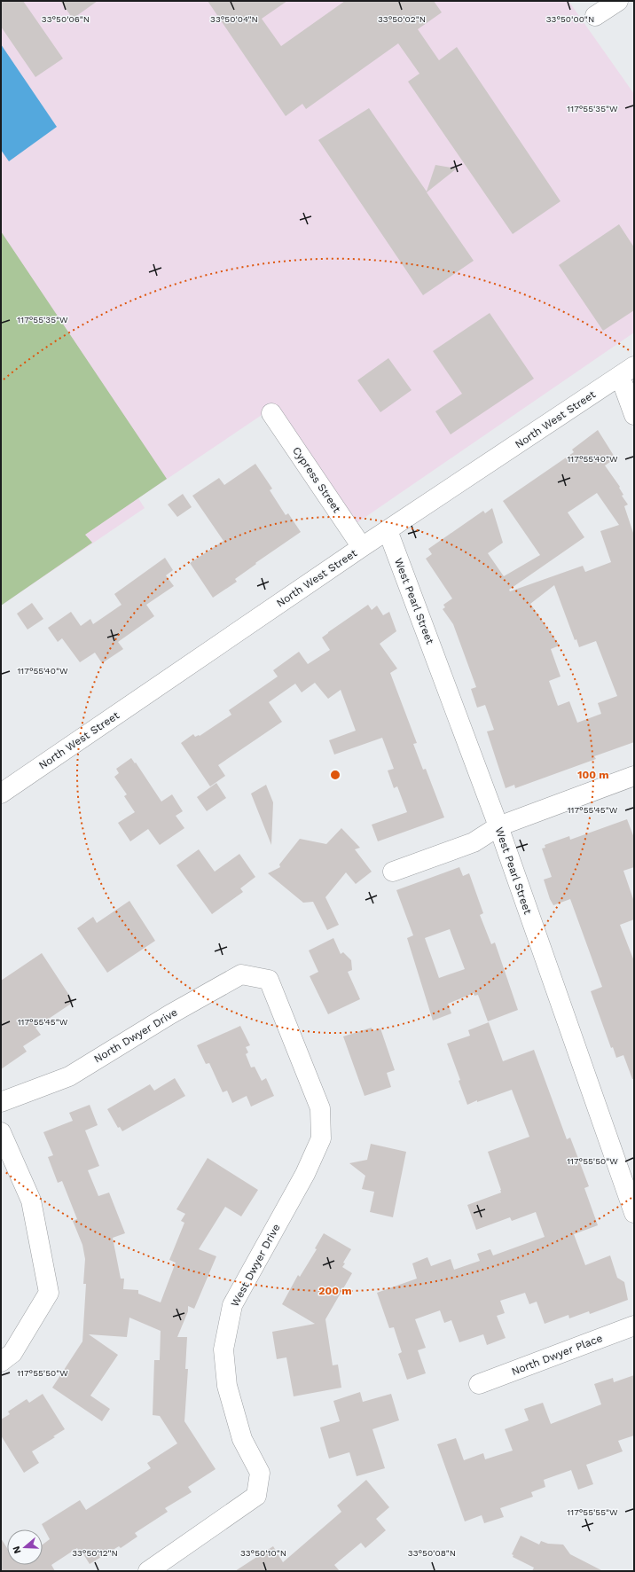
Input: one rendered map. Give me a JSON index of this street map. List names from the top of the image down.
{
  "streets": {
    "street": [
      "North West Street",
      "Cypress Street",
      "West Pearl Street",
      "North Dwyer Drive",
      "West Dwyer Drive",
      "North Dwyer Place"
    ]
  },
  "crossings": [
    ["North West Street", "Cypress Street"],
    ["North West Street", "West Pearl Street"],
    ["North Dwyer Drive", "West Dwyer Drive"]
  ],
  "north": "left",
  "coordinates": [
    "33°50'00\"N",
    "33°50'06\"N",
    "33°50'04\"N",
    "33°50'02\"N",
    "117°55'35\"W",
    "117°55'40\"W",
    "117°55'45\"W",
    "117°55'50\"W",
    "117°55'55\"W",
    "33°50'12\"N",
    "33°50'10\"N",
    "33°50'08\"N"
  ],
  "rings": ["100 m", "200 m"]
}
